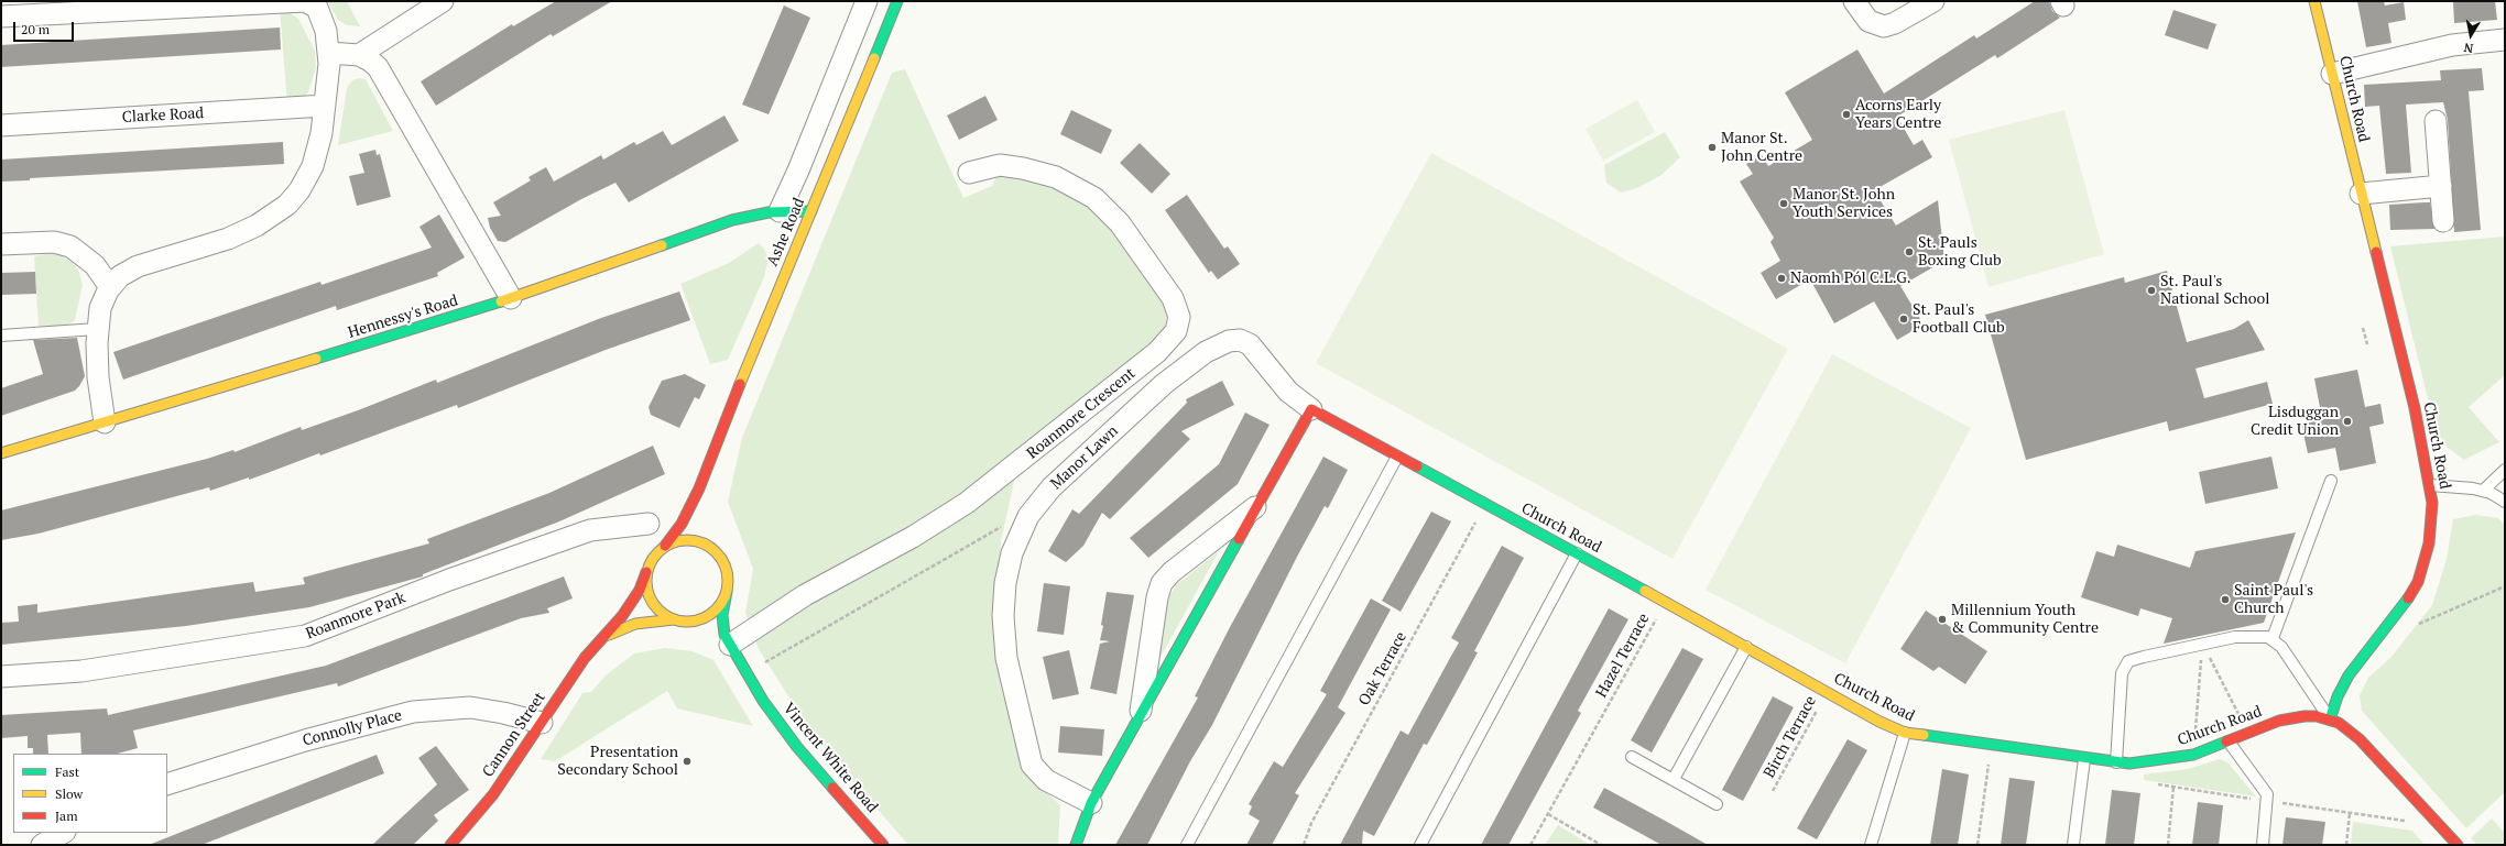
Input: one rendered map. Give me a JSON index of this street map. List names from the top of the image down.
{
  "streets": {
    "street": [
      "Church Road",
      "Clarke Road",
      "Ashe Road",
      "Hennessy's Road",
      "Roanmore Crescent",
      "Manor Lawn",
      "Roanmore Park",
      "Connolly Place",
      "Cannon Street",
      "Vincent White Road"
    ],
    "path": ["Hazel Terrace", "Oak Terrace", "Birch Terrace"]
  },
  "crossings": [
    ["Church Road", "Manor Lawn"],
    ["Church Road", "Hazel Terrace"],
    ["Church Road", "Oak Terrace"],
    ["Church Road", "Birch Terrace"],
    ["Ashe Road", "Hennessy's Road"],
    ["Ashe Road", "Cannon Street"],
    ["Ashe Road", "Vincent White Road"],
    ["Roanmore Crescent", "Vincent White Road"],
    ["Connolly Place", "Cannon Street"],
    ["Cannon Street", "Vincent White Road"]
  ],
  "places": [
    "Acorns Early Years Centre",
    "Manor St. John Centre",
    "Manor St. John Youth Services",
    "St. Pauls Boxing Club",
    "Naomh Pól C.L.G.",
    "St. Paul's National School",
    "St. Paul's Football Club",
    "Lisduggan Credit Union",
    "Saint Paul's Church",
    "Millennium Youth & Community Centre",
    "Presentation Secondary School"
  ],
  "legend": ["Fast", "Slow", "Jam"],
  "scale_bar": "20 m",
  "north": "bottom"
}
